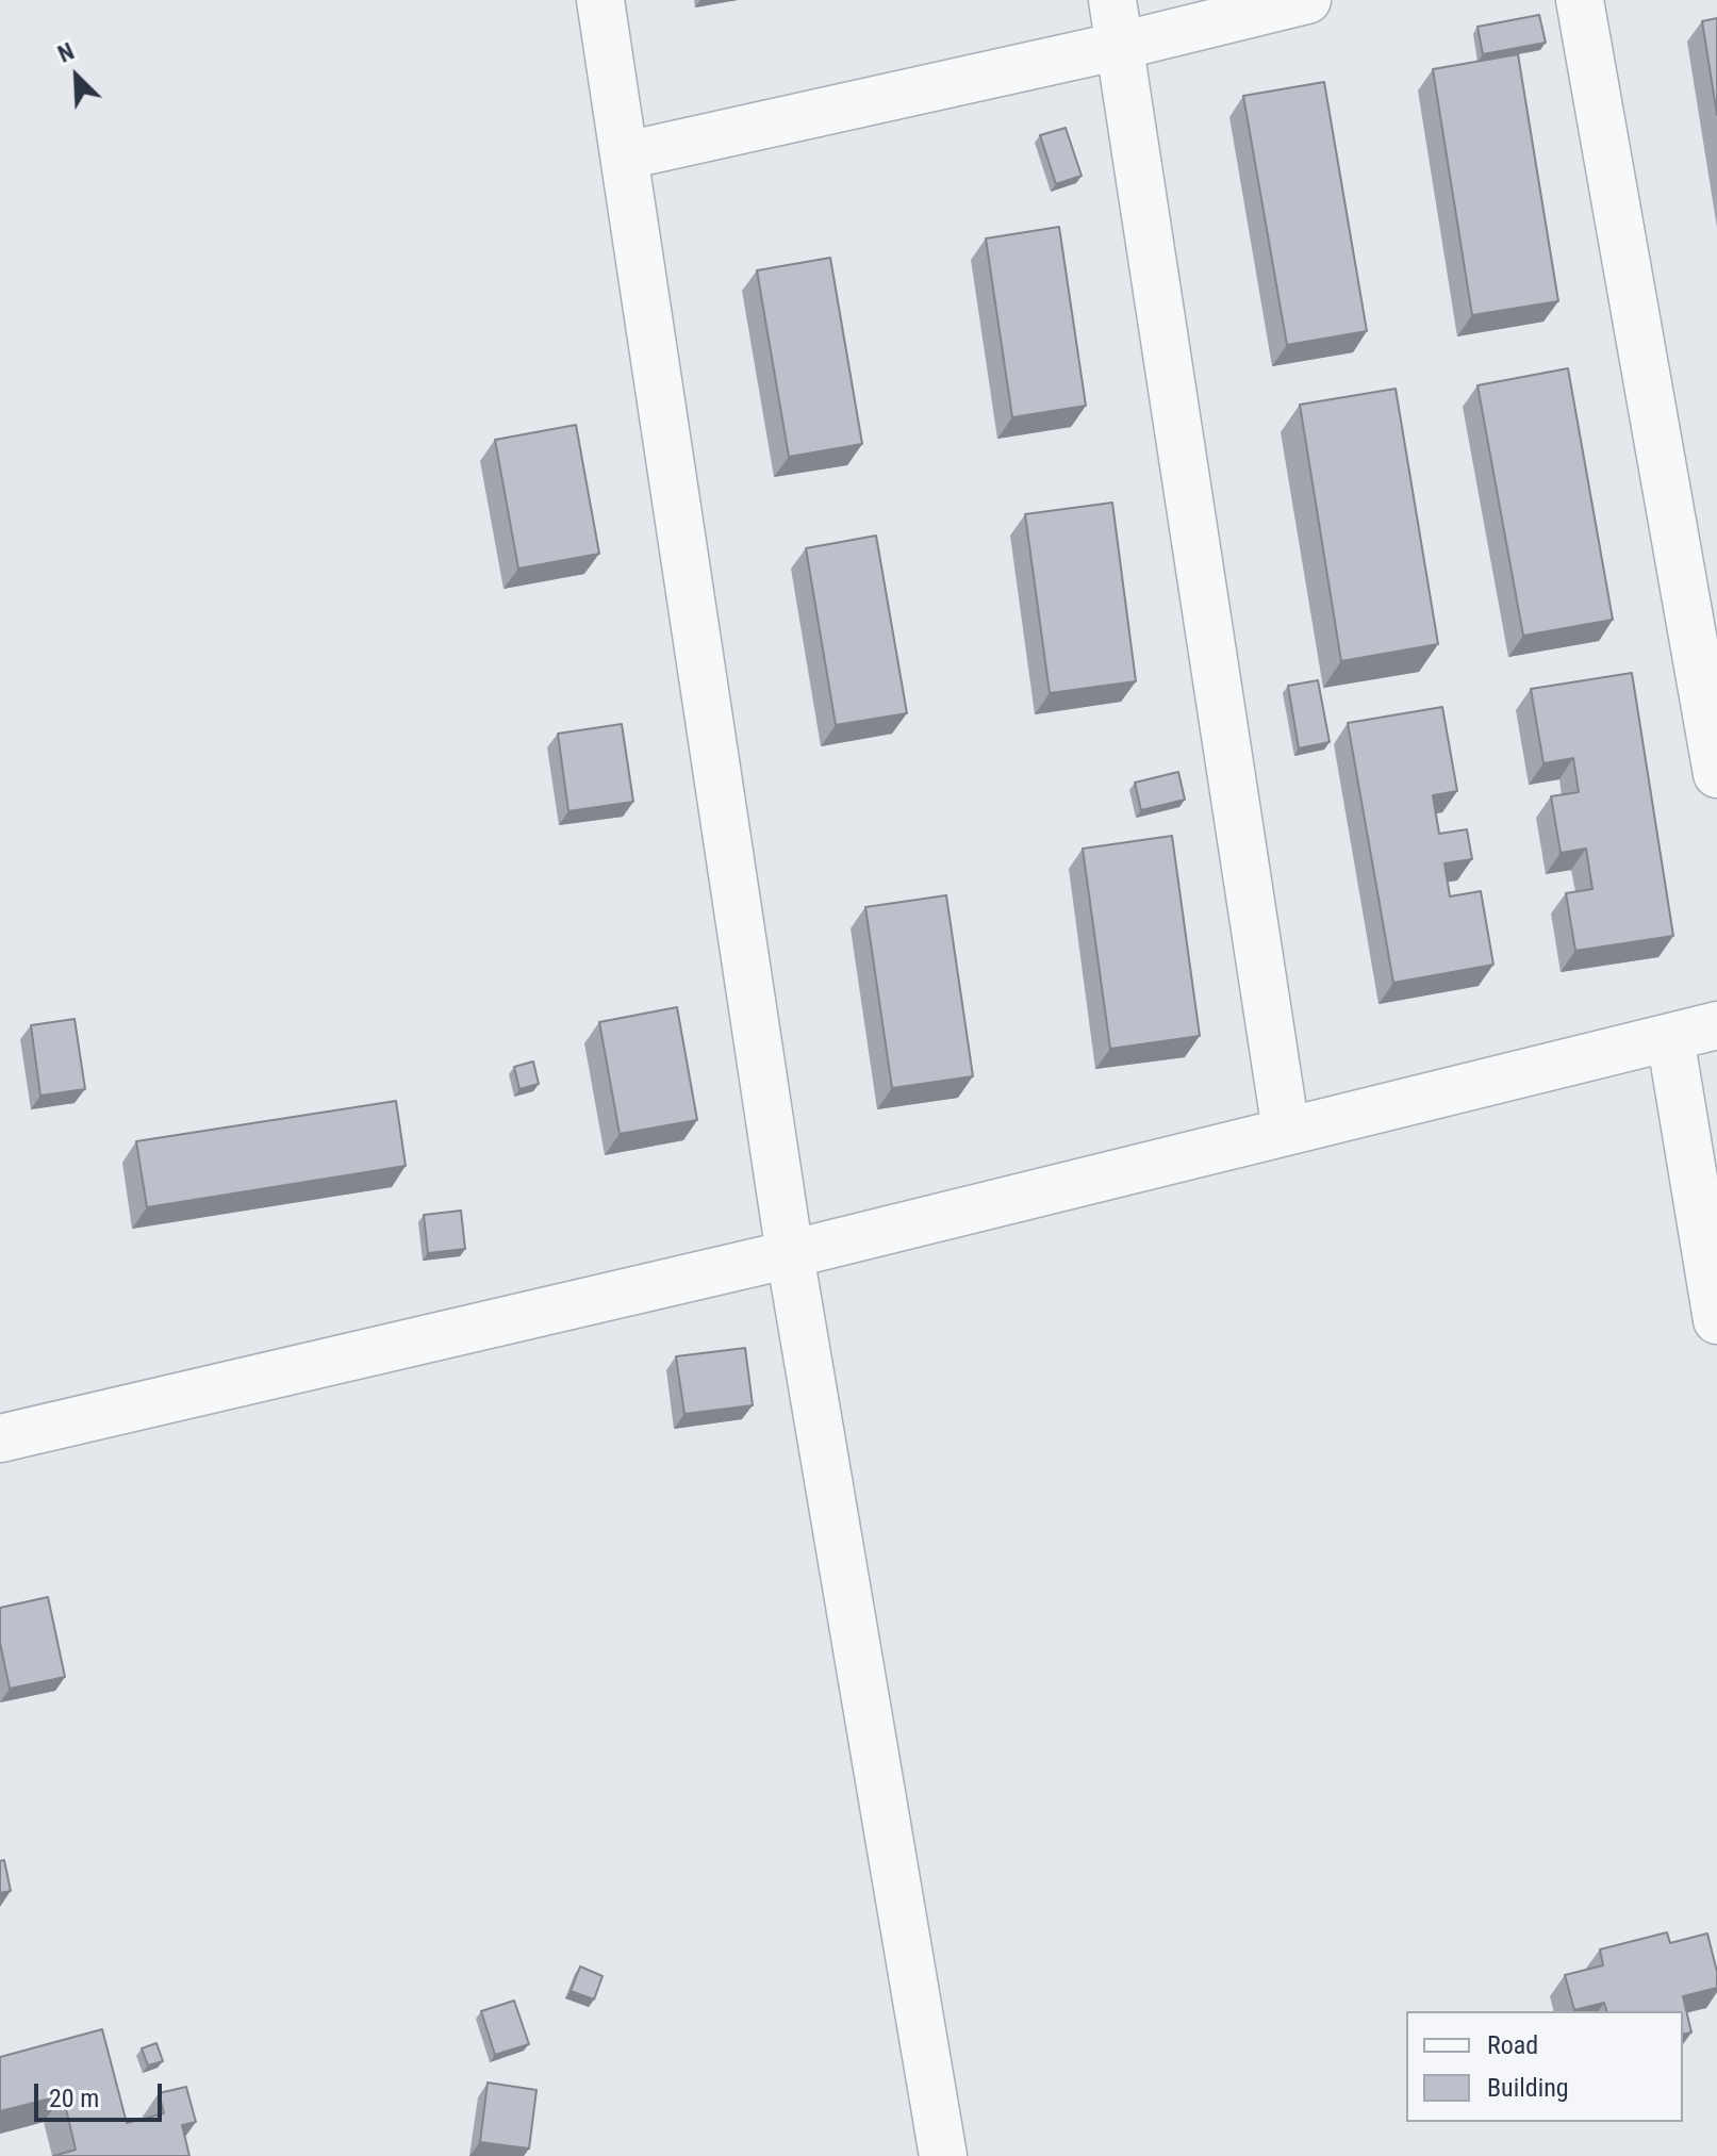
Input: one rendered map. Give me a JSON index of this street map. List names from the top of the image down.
{
  "legend": ["Road", "Building"],
  "scale_bar": "20 m",
  "north": "top left"
}
